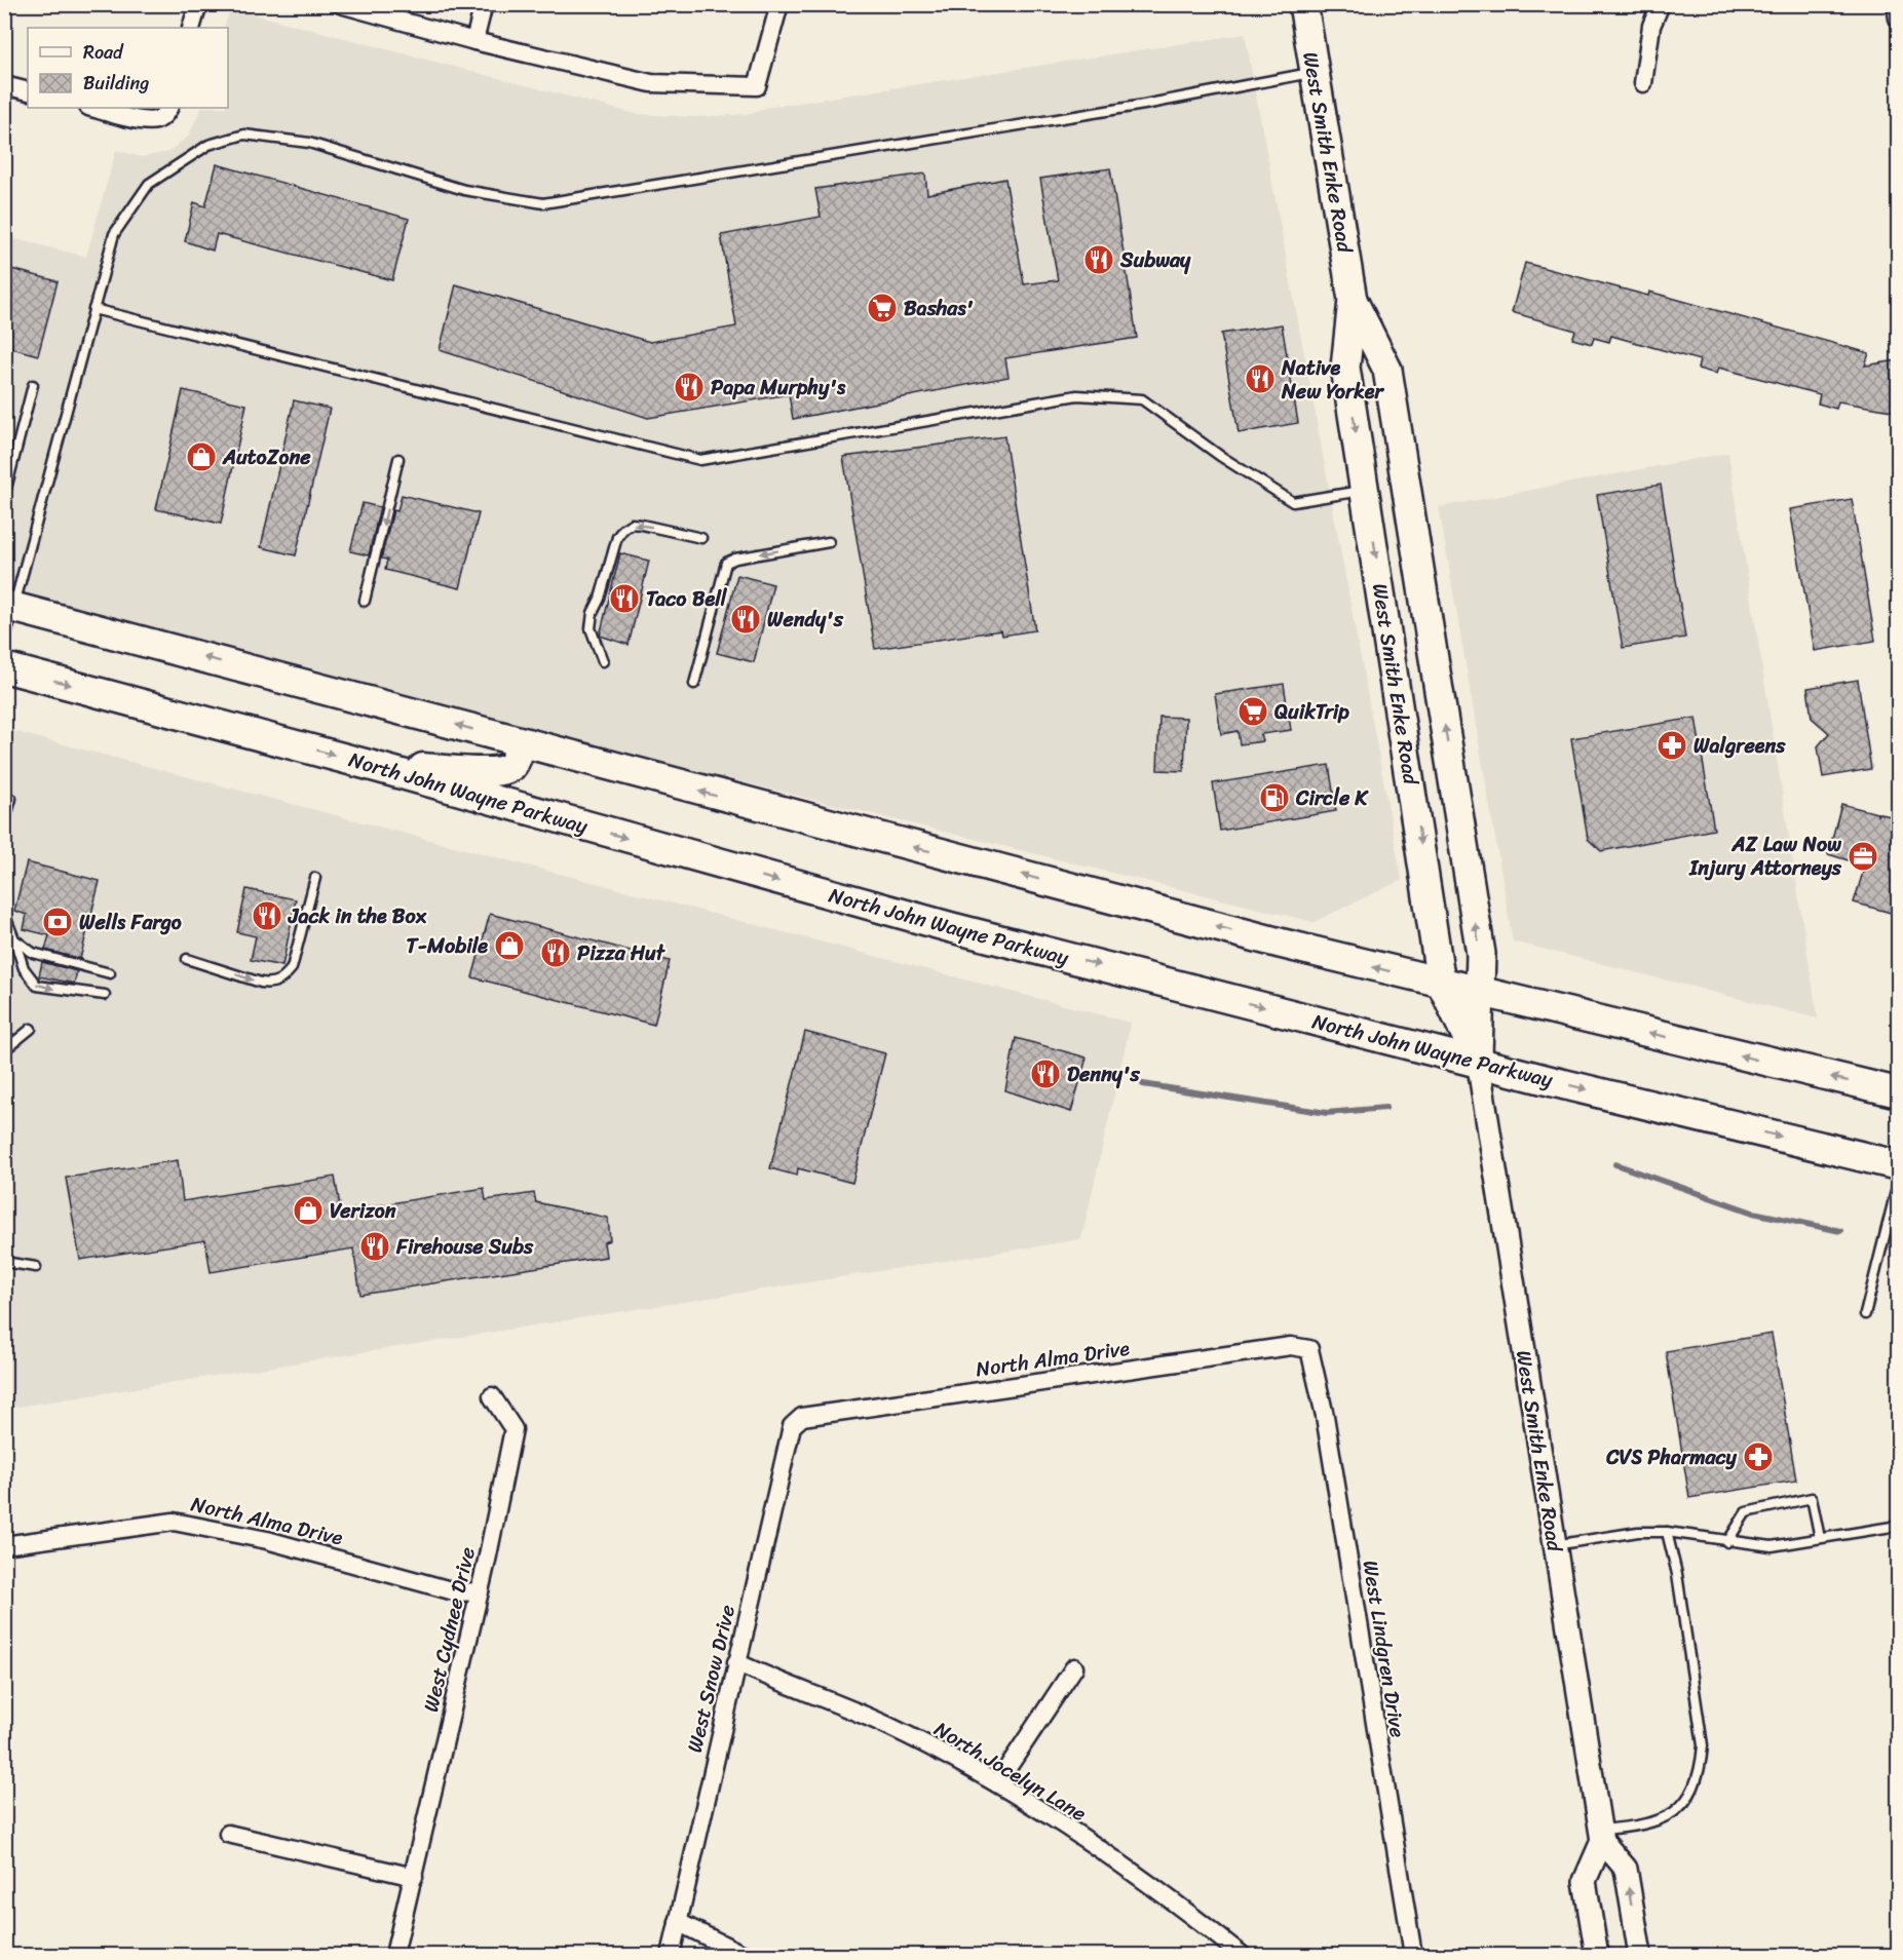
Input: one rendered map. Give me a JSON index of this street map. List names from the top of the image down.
{
  "streets": {
    "highway": ["North John Wayne Parkway"],
    "main road": ["West Smith Enke Road"],
    "street": [
      "North Alma Drive",
      "West Cydnee Drive",
      "West Lindgren Drive",
      "West Snow Drive",
      "North Jocelyn Lane"
    ]
  },
  "crossings": [
    ["West Smith Enke Road", "North John Wayne Parkway"],
    ["North Alma Drive", "West Cydnee Drive"],
    ["North Alma Drive", "West Lindgren Drive"],
    ["North Alma Drive", "West Snow Drive"],
    ["West Snow Drive", "North Jocelyn Lane"]
  ],
  "places": {
    "restaurant": [
      "Subway",
      "Native New Yorker",
      "Papa Murphy's",
      "Taco Bell",
      "Wendy's",
      "Jack in the Box",
      "Pizza Hut",
      "Denny's",
      "Firehouse Subs"
    ],
    "supermarket": ["Bashas'", "QuikTrip"],
    "shop": ["AutoZone", "T-Mobile", "Verizon"],
    "pharmacy": ["Walgreens", "CVS Pharmacy"],
    "fuel station": ["Circle K"],
    "office": ["AZ Law Now Injury Attorneys"],
    "bank": ["Wells Fargo"]
  },
  "legend": ["Road", "Building"]
}
